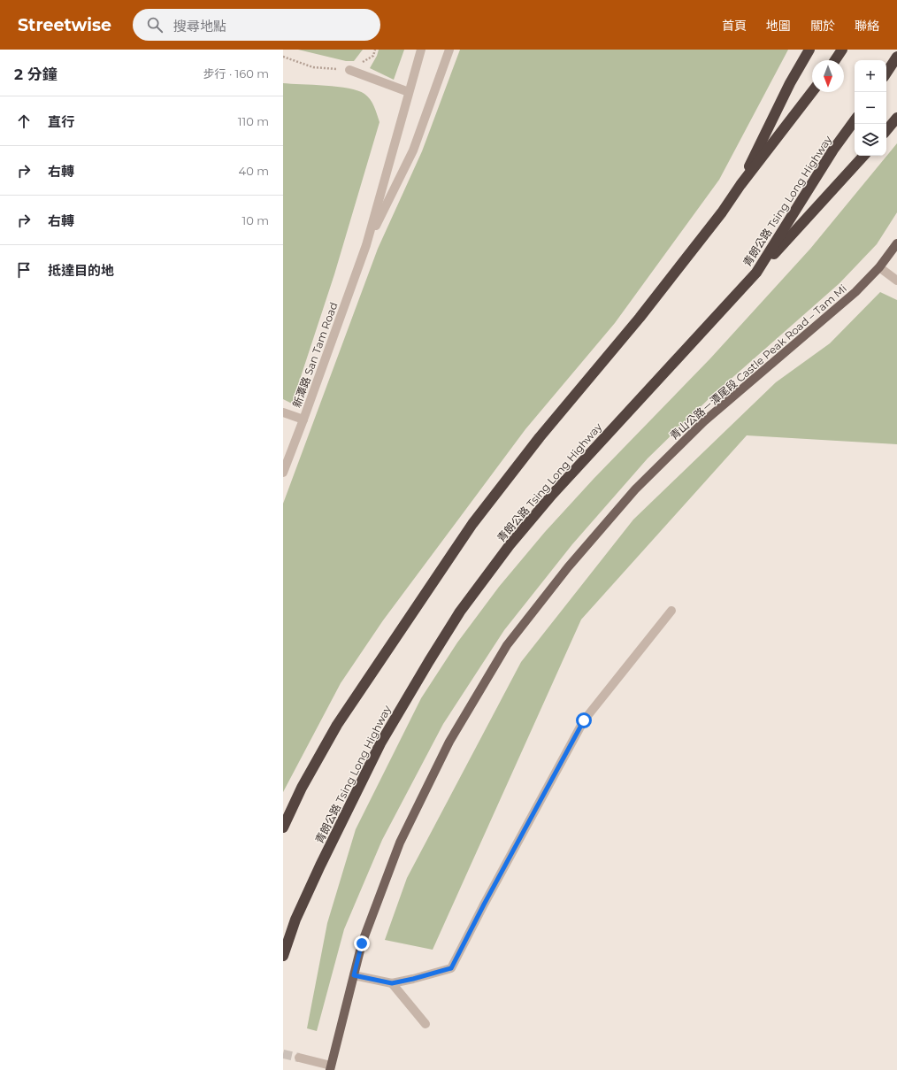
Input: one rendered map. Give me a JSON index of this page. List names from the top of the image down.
{
  "streets": {
    "highway": ["青朗公路 Tsing Long Highway"],
    "main road": ["青山公路－潭尾段 Castle Peak Road – Tam Mi"],
    "street": ["新潭路 San Tam Road"]
  },
  "north": "bottom",
  "page": {
    "header": "Streetwise",
    "search": "搜尋地點",
    "nav": [
      "首頁",
      "地圖",
      "關於",
      "聯絡"
    ],
    "heading": ["2 分鐘", "步行 · 160 m"],
    "map_buttons": ["+", "−"],
    "list": [
      ["直行", "110 m"],
      ["右轉", "40 m"],
      ["右轉", "10 m"],
      "抵達目的地"
    ]
  }
}
